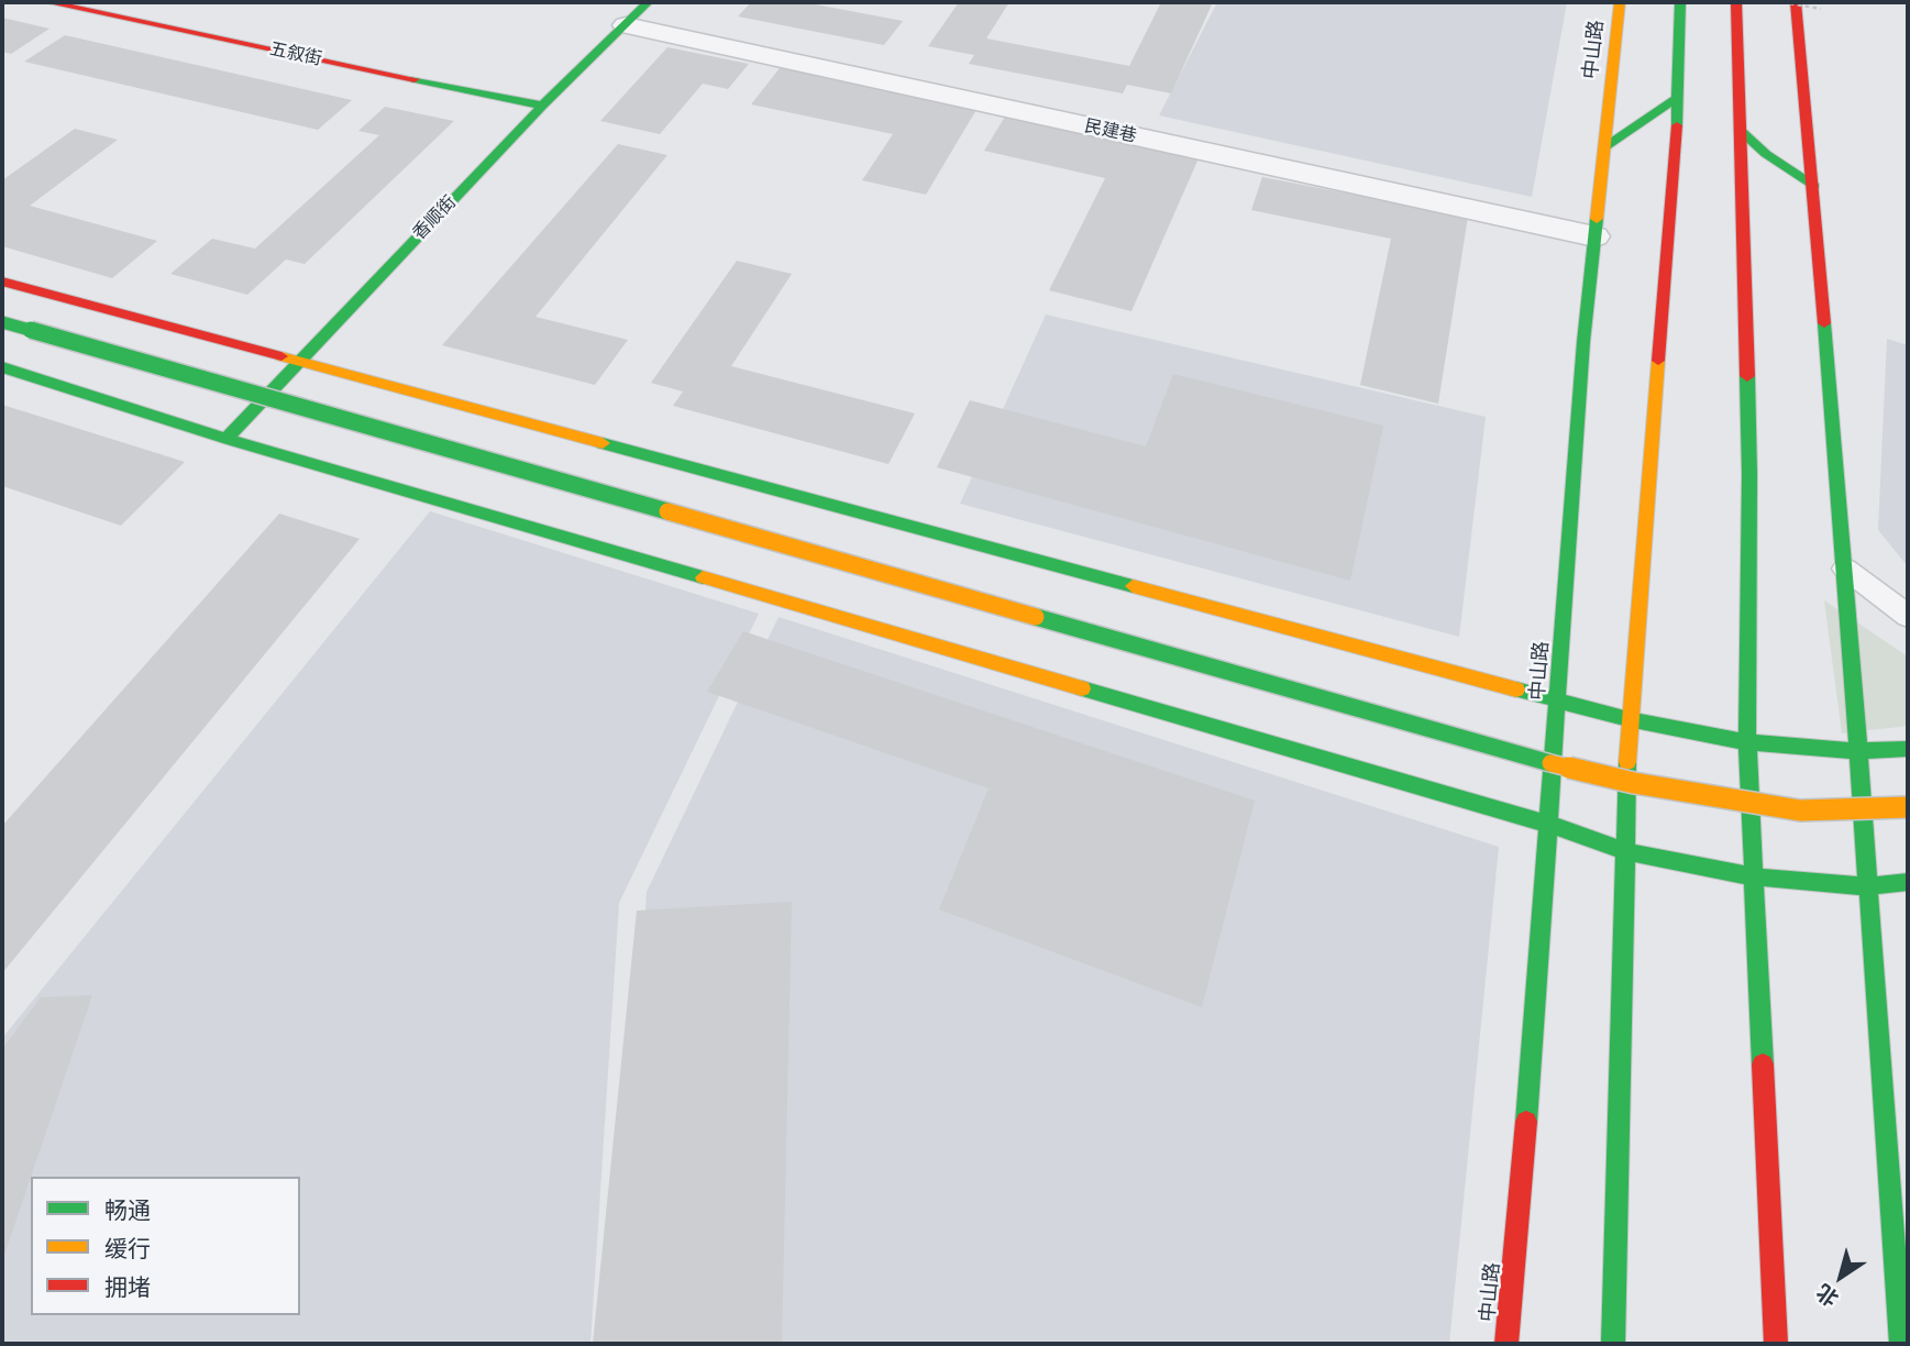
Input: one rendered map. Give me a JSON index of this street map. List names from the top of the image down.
{
  "streets": {
    "main road": ["中山路", "五叙街", "香顺街"],
    "street": ["民建巷"]
  },
  "crossings": [
    ["中山路", "民建巷"],
    ["五叙街", "香顺街"],
    ["民建巷", "香顺街"]
  ],
  "legend": ["畅通", "缓行", "拥堵"],
  "north": "bottom left"
}
